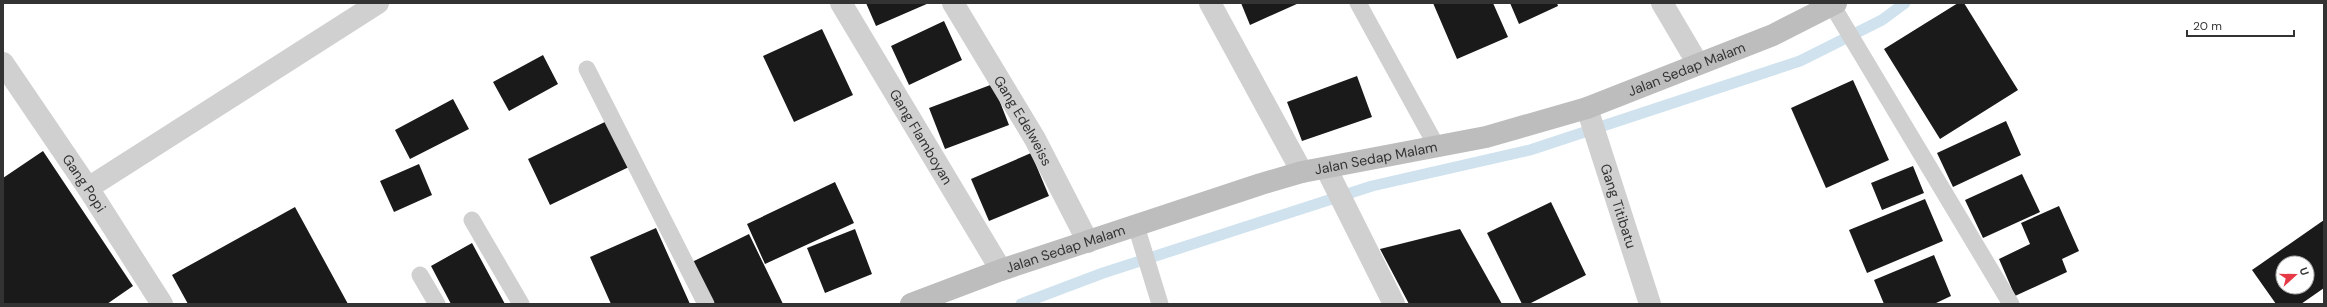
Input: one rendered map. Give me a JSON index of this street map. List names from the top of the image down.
{
  "streets": {
    "street": [
      "Jalan Sedap Malam",
      "Gang Edelweiss",
      "Gang Flamboyan",
      "Gang Popi",
      "Gang Titibatu"
    ]
  },
  "crossings": [
    ["Jalan Sedap Malam", "Gang Edelweiss"],
    ["Jalan Sedap Malam", "Gang Flamboyan"],
    ["Jalan Sedap Malam", "Gang Titibatu"]
  ],
  "scale_bar": "20 m",
  "north": "right"
}
